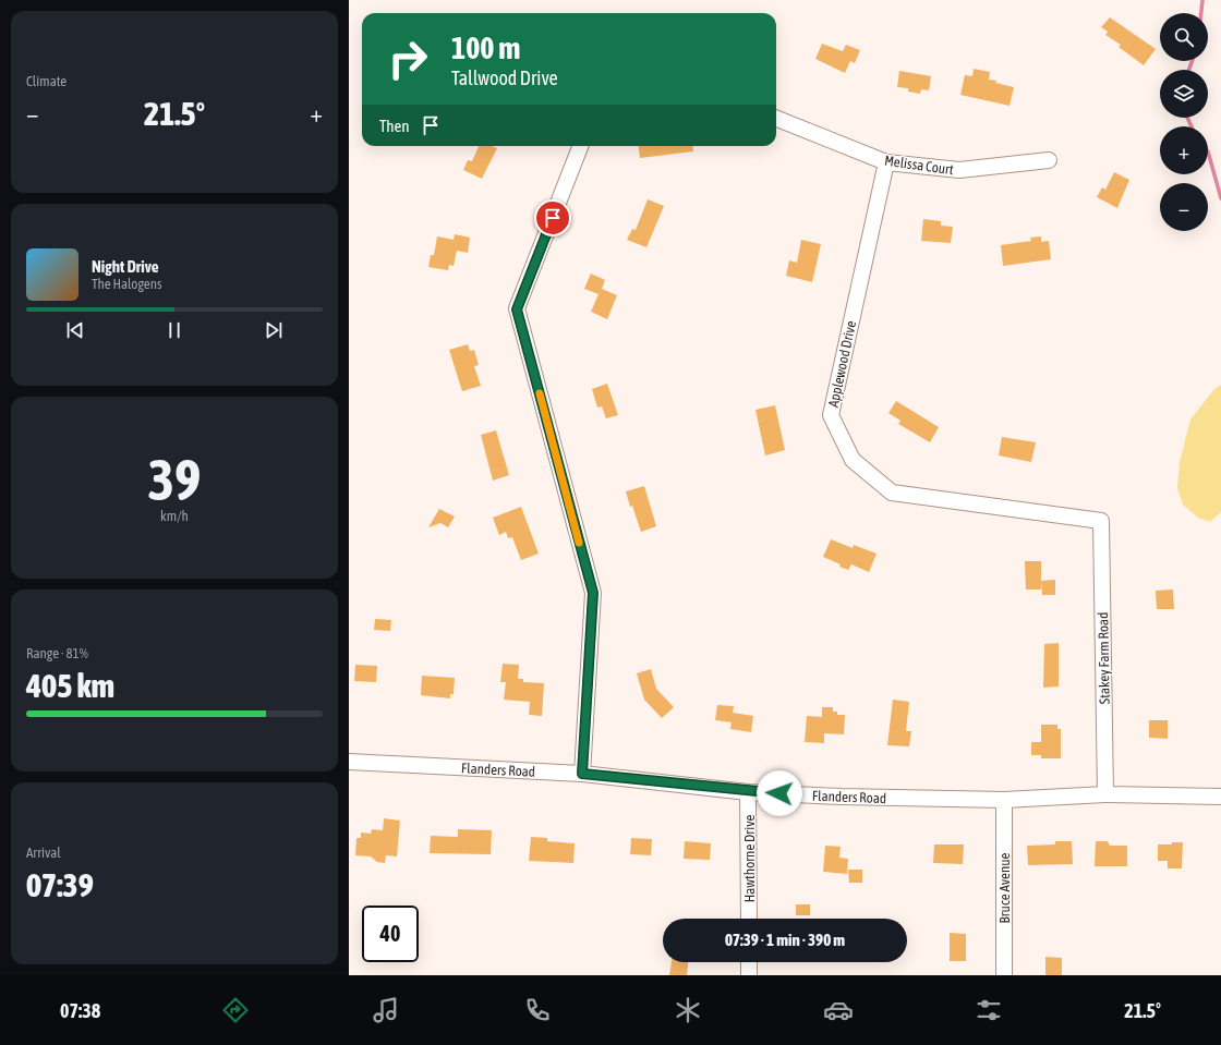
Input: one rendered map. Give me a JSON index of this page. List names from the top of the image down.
{
  "streets": {
    "street": [
      "Melissa Court",
      "Applewood Drive",
      "Stakey Farm Road",
      "Flanders Road",
      "Hawthorne Drive",
      "Bruce Avenue"
    ]
  },
  "crossings": [
    ["Melissa Court", "Applewood Drive"],
    ["Applewood Drive", "Stakey Farm Road"],
    ["Stakey Farm Road", "Flanders Road"],
    ["Flanders Road", "Hawthorne Drive"],
    ["Flanders Road", "Bruce Avenue"]
  ],
  "page": {
    "tile": [
      "Climate",
      ["39", "km/h"],
      ["Range · 81%", "405 km"],
      ["Arrival", "07:39"]
    ],
    "map_buttons": ["+", "−"],
    "turn": ["100 m", "Tallwood Drive"],
    "heat": ["−", "21.5°", "+"],
    "then": "Then",
    "song": ["Night Drive", "The Halogens"],
    "limit": "40",
    "trip": "07:39 · 1 min · 390 m",
    "tabs": ["07:38", "21.5°"]
  }
}
